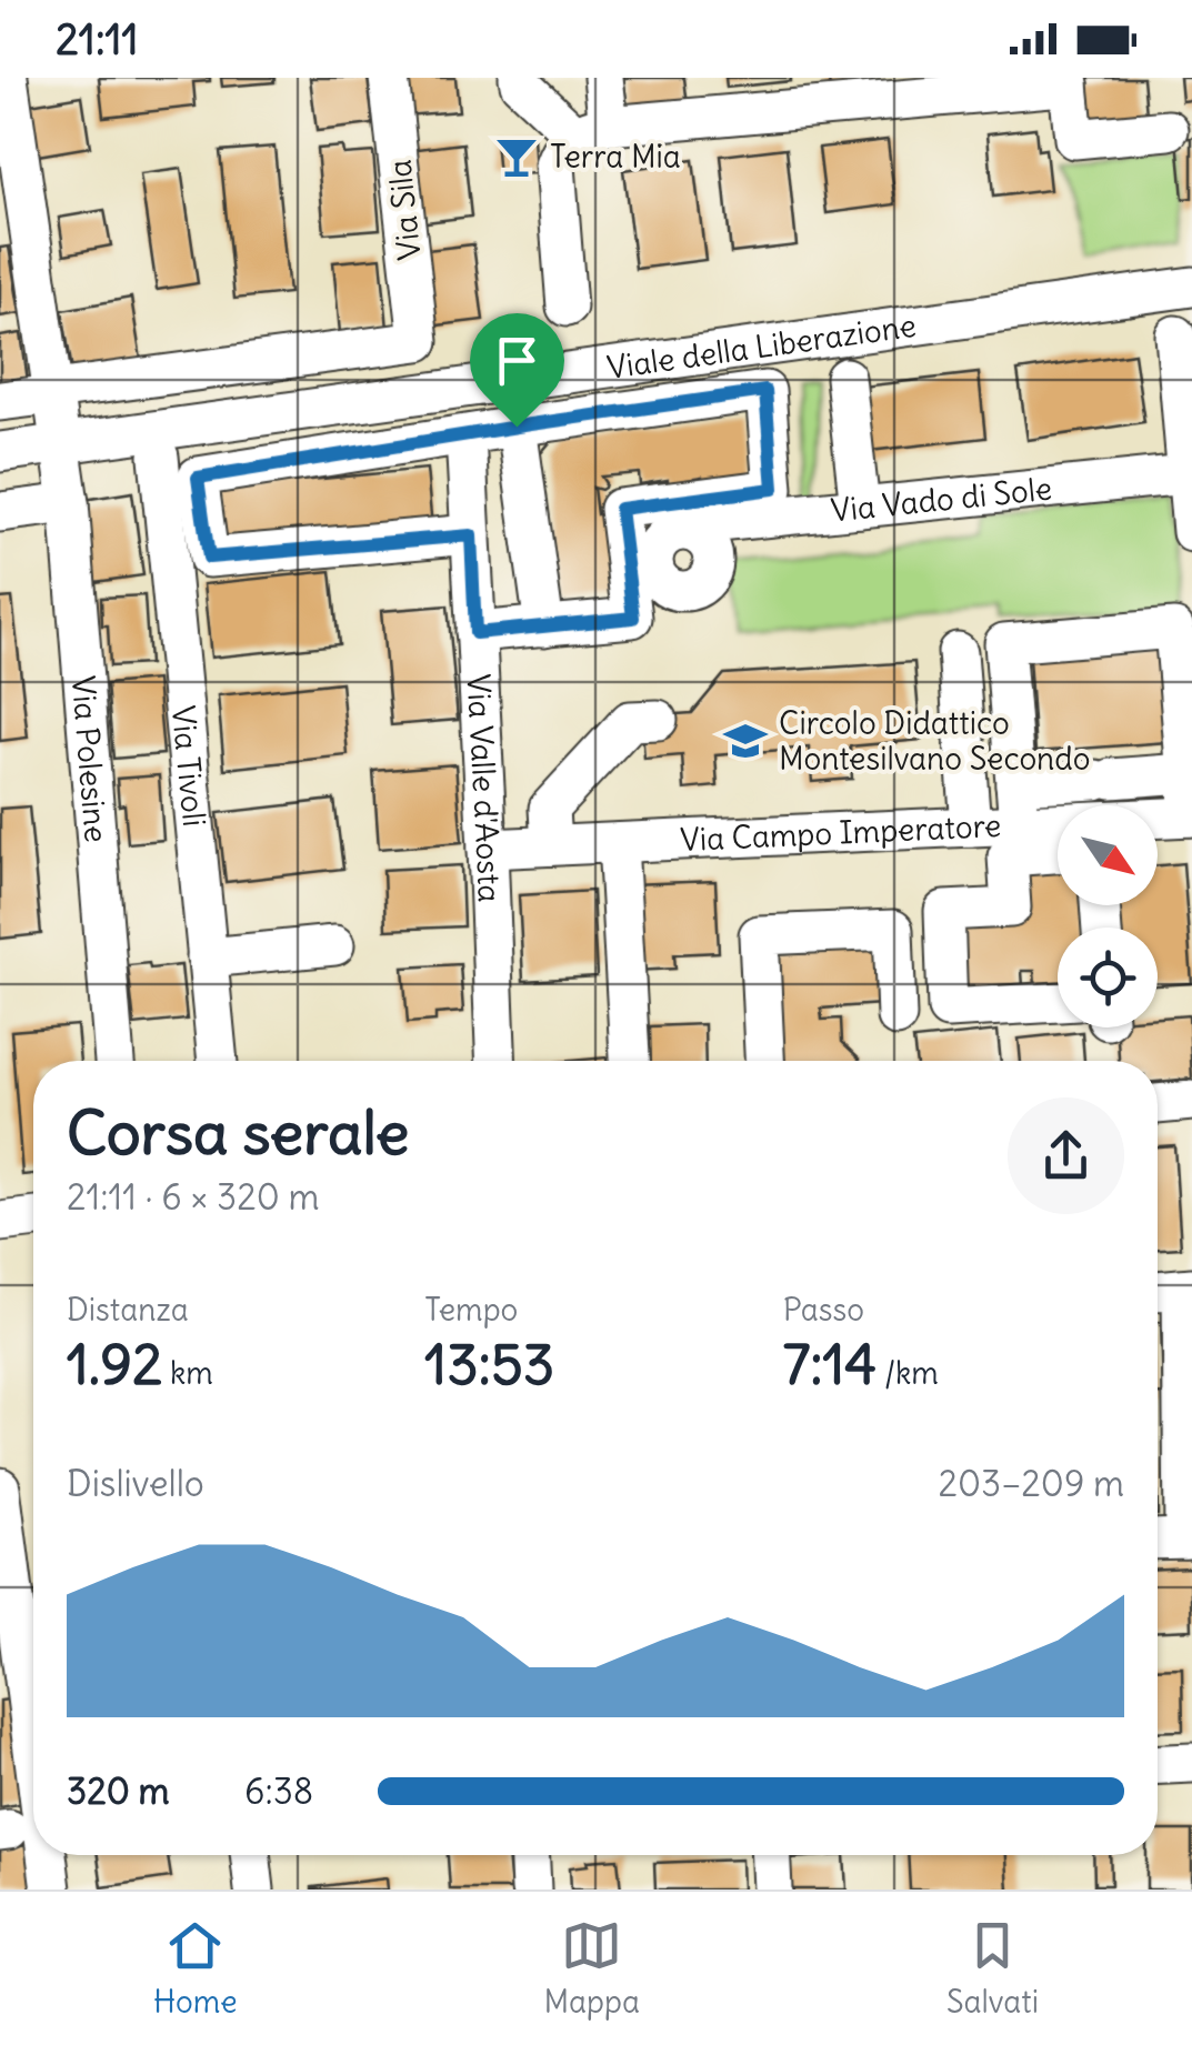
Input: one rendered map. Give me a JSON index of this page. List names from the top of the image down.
{
  "streets": {
    "street": [
      "Via Sila",
      "Viale della Liberazione",
      "Via Vado di Sole",
      "Via Polesine",
      "Via Tivoli",
      "Via Valle d'Aosta",
      "Via Campo Imperatore"
    ]
  },
  "crossings": [
    ["Via Sila", "Via Polesine"],
    ["Viale della Liberazione", "Via Polesine"],
    ["Via Valle d'Aosta", "Via Campo Imperatore"]
  ],
  "places": {
    "bar": ["Terra Mia"],
    "school or university": ["Circolo Didattico Montesilvano Secondo"]
  },
  "north": "bottom right",
  "page": {
    "status": "21:11",
    "heading": ["Corsa serale", "21:11 · 6 × 320 m"],
    "stats": [
      ["Distanza", "1.92 km"],
      ["Tempo", "13:53"],
      ["Passo", "7:14 /km"]
    ],
    "chart": ["Dislivello", "203–209 m"],
    "list": [
      {
        "name": "320 m",
        "note": "6:38"
      }
    ],
    "tabs": ["Home", "Mappa", "Salvati"]
  }
}
